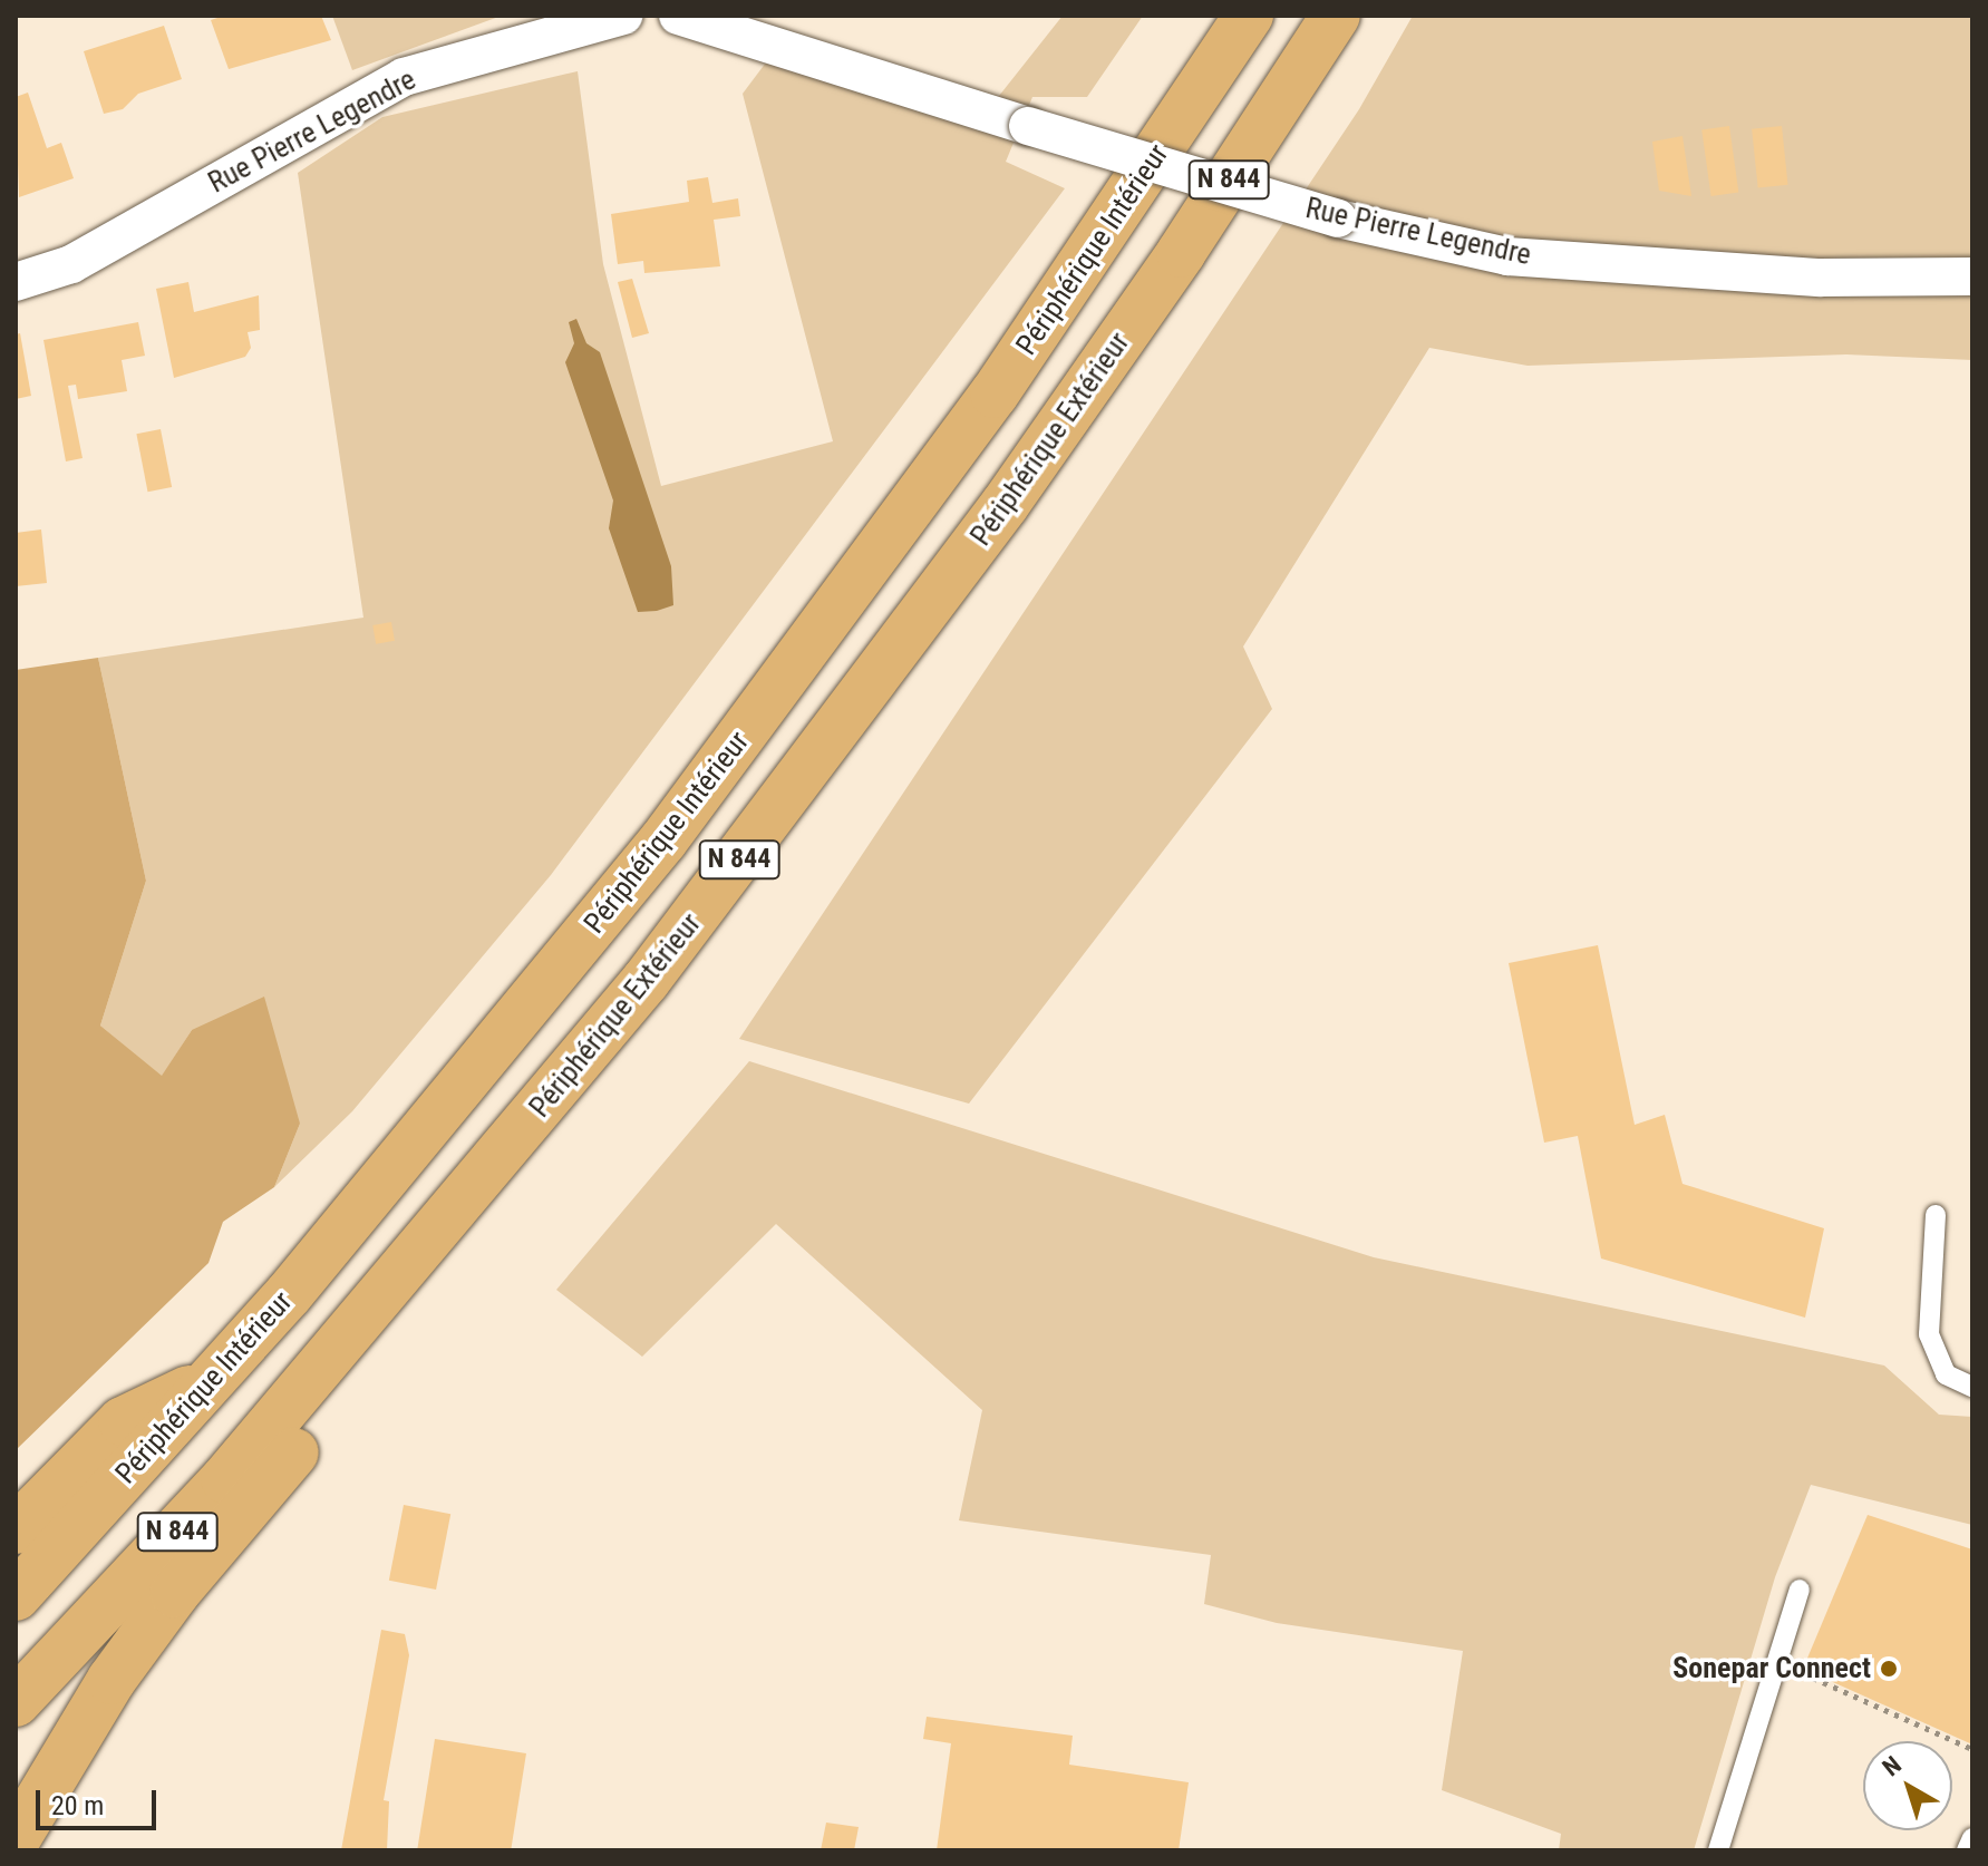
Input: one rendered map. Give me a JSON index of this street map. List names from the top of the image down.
{
  "streets": {
    "highway": ["N 844", "Périphérique Intérieur", "Périphérique Extérieur"],
    "street": ["Rue Pierre Legendre"]
  },
  "places": ["Sonepar Connect"],
  "scale_bar": "20 m",
  "north": "top left"
}
